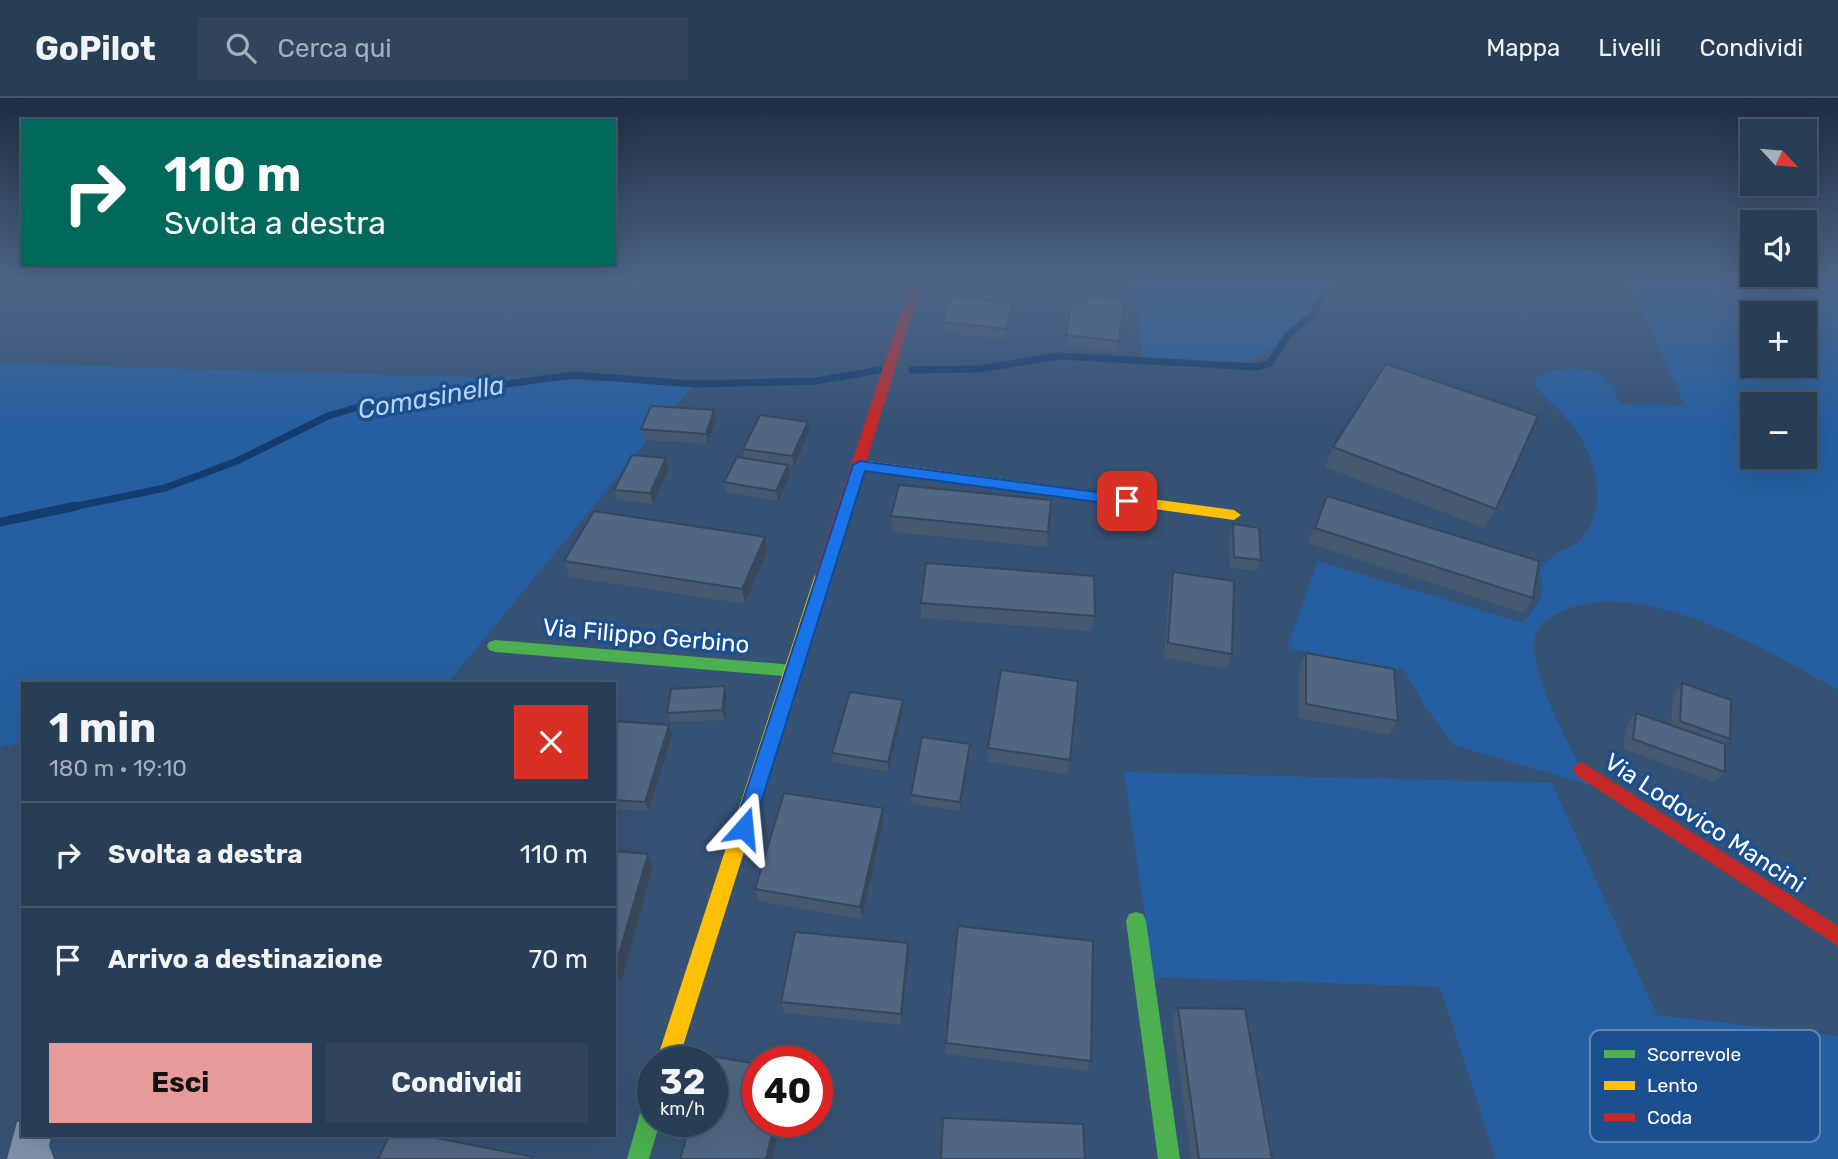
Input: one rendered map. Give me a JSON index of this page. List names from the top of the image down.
{
  "streets": {
    "street": ["Via Filippo Gerbino", "Via Lodovico Mancini"]
  },
  "water": ["Comasinella"],
  "legend": ["Scorrevole", "Lento", "Coda"],
  "north": "bottom right",
  "page": {
    "header": "GoPilot",
    "search": "Cerca qui",
    "nav": ["Mappa", "Livelli", "Condividi"],
    "map_buttons": ["+", "−"],
    "turn": ["110 m", "Svolta a destra"],
    "heading": ["1 min", "180 m · 19:10"],
    "list": [
      {
        "name": "Svolta a destra",
        "value": "110 m"
      },
      {
        "name": "Arrivo a destinazione",
        "value": "70 m"
      }
    ],
    "buttons": ["Esci", "Condividi"],
    "speed": "32 km/h",
    "limit": "40"
  }
}
